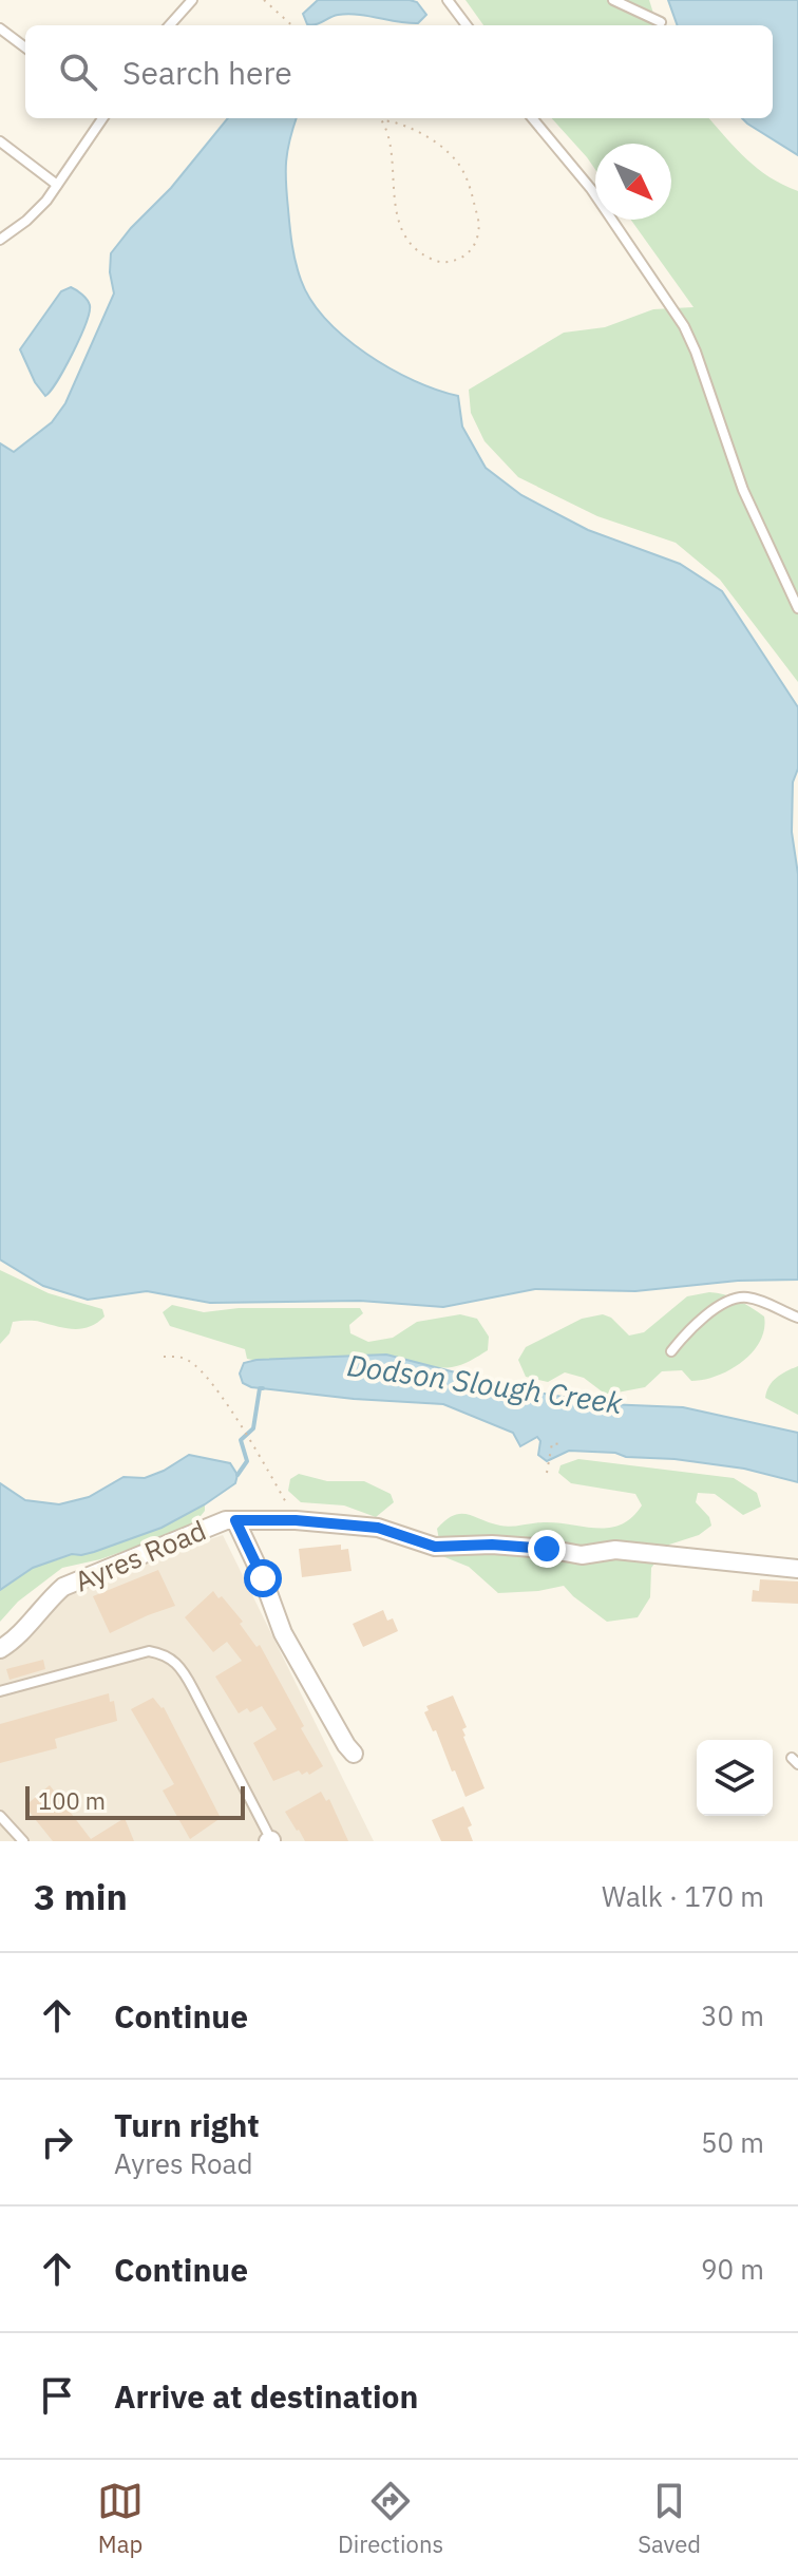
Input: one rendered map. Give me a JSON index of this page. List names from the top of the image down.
{
  "streets": {
    "street": ["Ayres Road"]
  },
  "water": ["Dodson Slough Creek"],
  "scale_bar": "100 m",
  "north": "bottom right",
  "page": {
    "search": "Search here",
    "scale": "100 m",
    "heading": ["3 min", "Walk · 170 m"],
    "list": [
      ["Continue", "30 m"],
      ["Turn right", "Ayres Road", "50 m"],
      ["Continue", "90 m"],
      "Arrive at destination"
    ],
    "nav": ["Map", "Directions", "Saved"]
  }
}
